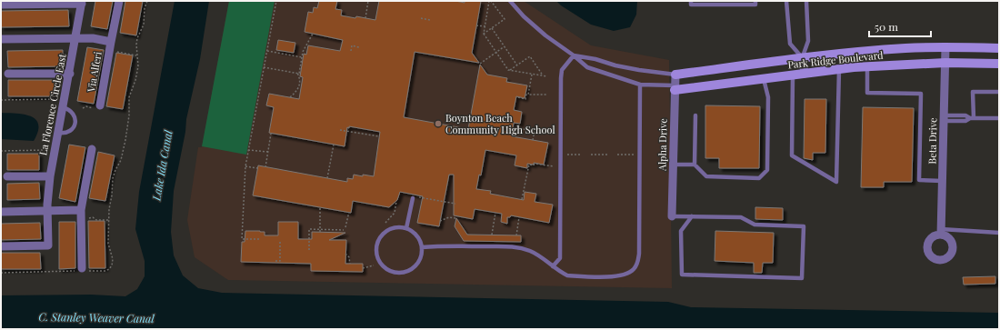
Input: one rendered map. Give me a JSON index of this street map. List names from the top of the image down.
{
  "streets": {
    "street": [
      "Park Ridge Boulevard",
      "Via Alferi",
      "La Florence Circle East",
      "Beta Drive",
      "Alpha Drive"
    ]
  },
  "crossings": [
    ["Park Ridge Boulevard", "Beta Drive"],
    ["Park Ridge Boulevard", "Alpha Drive"],
    ["Via Alferi", "La Florence Circle East"]
  ],
  "water": ["Lake Ida Canal", "C. Stanley Weaver Canal"],
  "places": ["Boynton Beach Community High School"],
  "scale_bar": "50 m"
}
